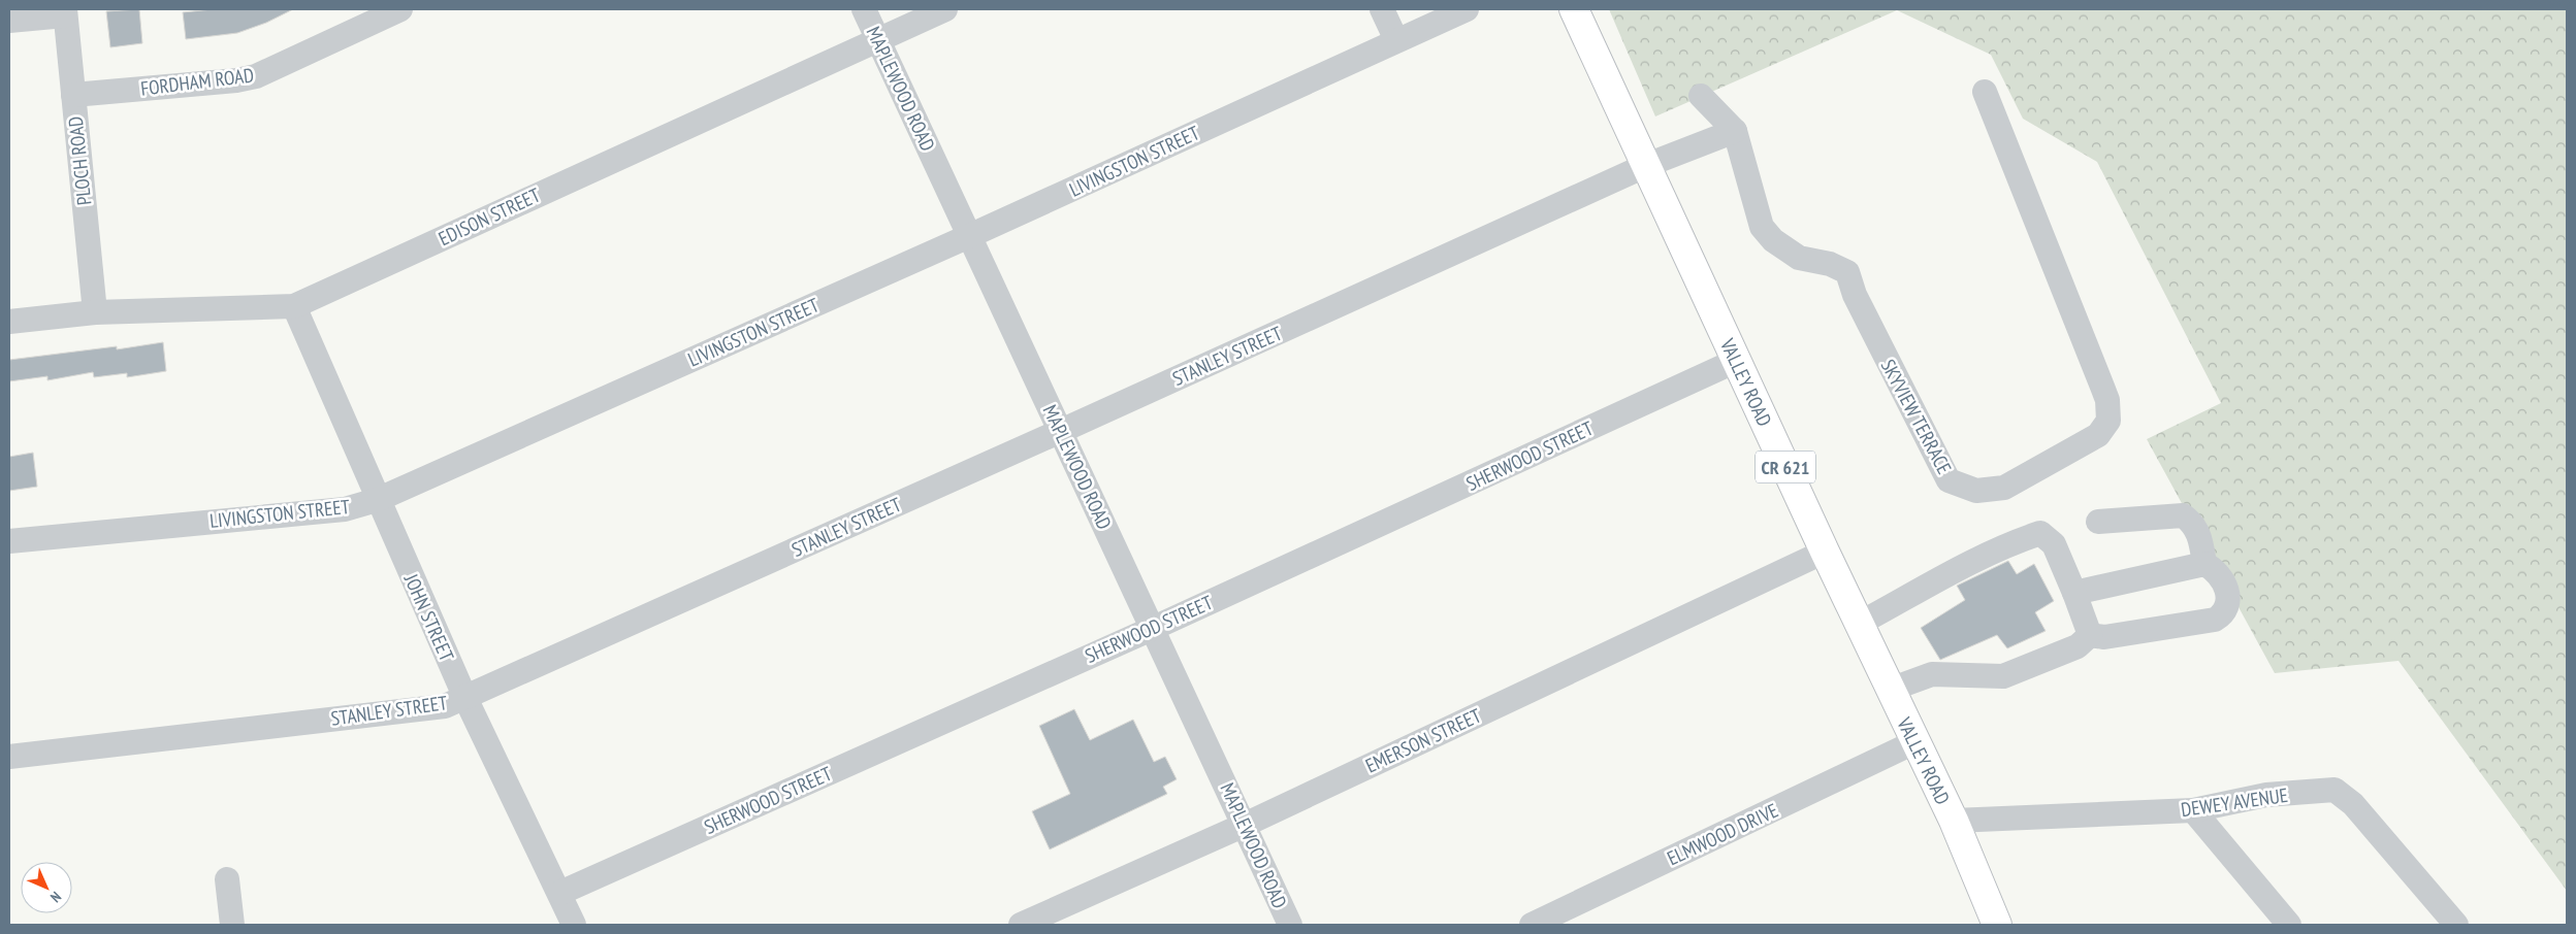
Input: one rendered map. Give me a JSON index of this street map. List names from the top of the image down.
{
  "streets": {
    "main road": ["VALLEY ROAD", "CR 621"],
    "street": [
      "FORDHAM ROAD",
      "MAPLEWOOD ROAD",
      "PLOCH ROAD",
      "LIVINGSTON STREET",
      "EDISON STREET",
      "STANLEY STREET",
      "SKYVIEW TERRACE",
      "SHERWOOD STREET",
      "JOHN STREET",
      "EMERSON STREET",
      "DEWEY AVENUE",
      "ELMWOOD DRIVE"
    ]
  },
  "crossings": [
    ["FORDHAM ROAD", "PLOCH ROAD"],
    ["MAPLEWOOD ROAD", "LIVINGSTON STREET"],
    ["MAPLEWOOD ROAD", "EDISON STREET"],
    ["MAPLEWOOD ROAD", "STANLEY STREET"],
    ["MAPLEWOOD ROAD", "SHERWOOD STREET"],
    ["MAPLEWOOD ROAD", "EMERSON STREET"],
    ["PLOCH ROAD", "EDISON STREET"],
    ["LIVINGSTON STREET", "JOHN STREET"],
    ["EDISON STREET", "JOHN STREET"],
    ["STANLEY STREET", "VALLEY ROAD"],
    ["STANLEY STREET", "JOHN STREET"],
    ["VALLEY ROAD", "SHERWOOD STREET"],
    ["VALLEY ROAD", "EMERSON STREET"],
    ["VALLEY ROAD", "DEWEY AVENUE"],
    ["VALLEY ROAD", "ELMWOOD DRIVE"],
    ["SHERWOOD STREET", "JOHN STREET"]
  ],
  "north": "bottom right"
}
